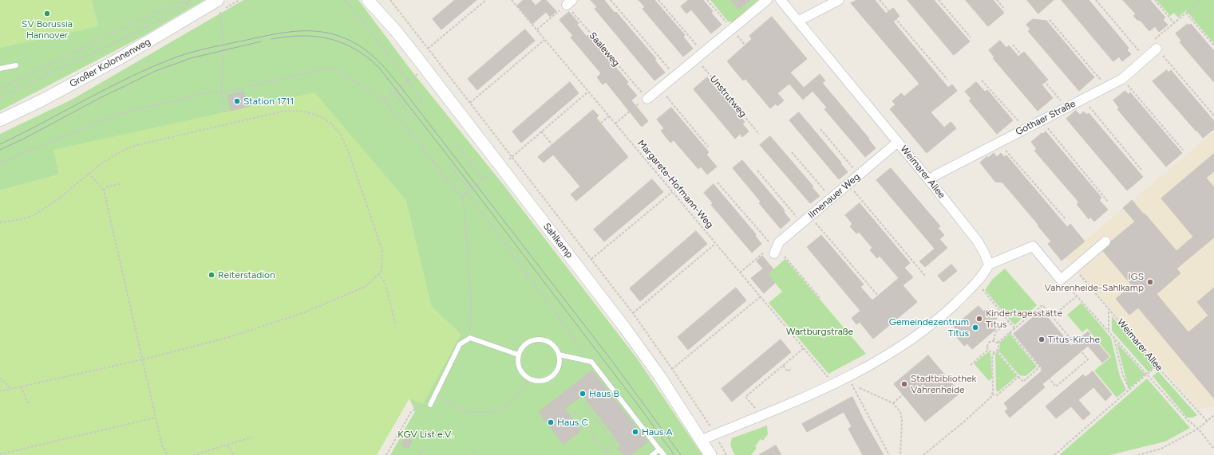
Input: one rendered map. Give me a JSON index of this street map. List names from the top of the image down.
{
  "streets": {
    "street": [
      "Großer Kolonnenweg",
      "Gothaer Straße",
      "Weimarer Allee",
      "Ilmenauer Weg",
      "Sahlkamp"
    ],
    "path": ["Saaleweg", "Unstrutweg", "Margarete-Hofmann-Weg"]
  },
  "crossings": [
    ["Gothaer Straße", "Weimarer Allee"],
    ["Weimarer Allee", "Ilmenauer Weg"]
  ],
  "parks": ["Wartburgstraße", "KGV List e.V."],
  "places": [
    "SV Borussia Hannover",
    "Station 1711",
    "Reiterstadion",
    "IGS Vahrenheide-Sahlkamp",
    "Kindertagesstätte Titus",
    "Gemeindezentrum Titus",
    "Titus-Kirche",
    "Stadtbibliothek Vahrenheide",
    "Haus B",
    "Haus C",
    "Haus A"
  ]
}
